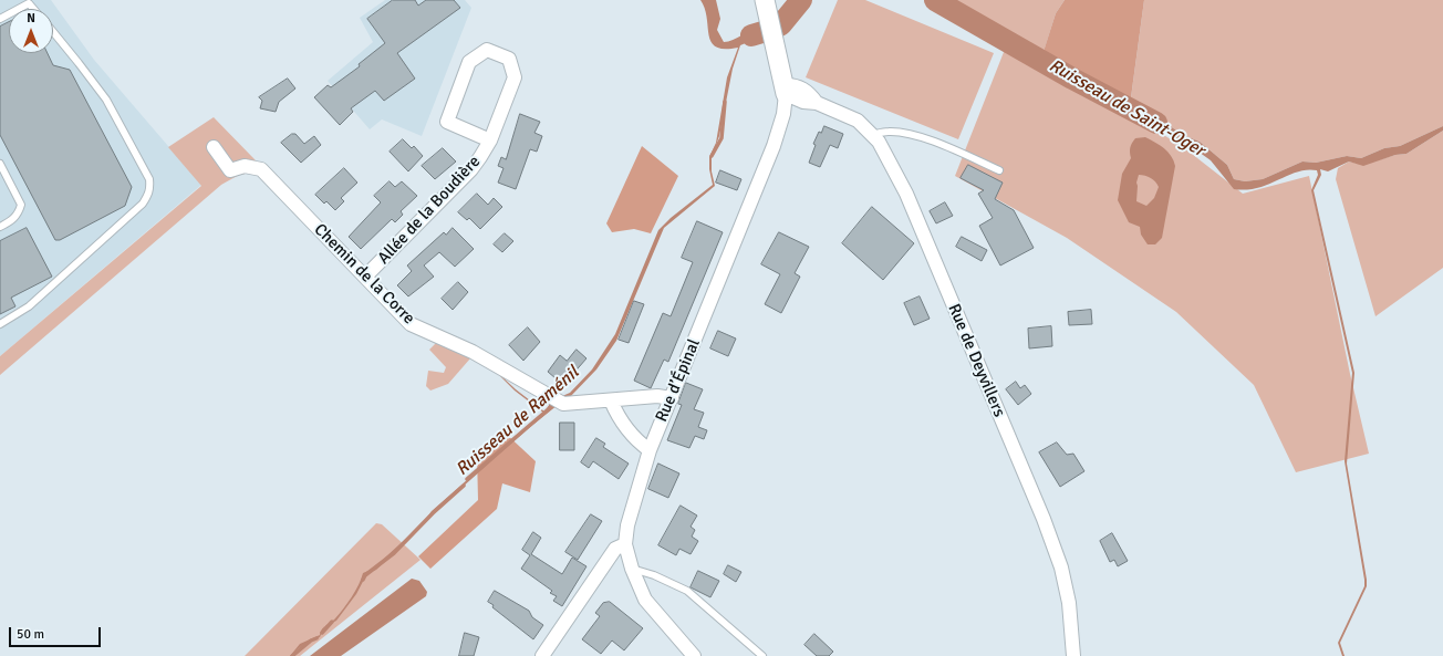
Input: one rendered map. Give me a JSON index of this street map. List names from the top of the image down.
{
  "streets": {
    "street": [
      "Allée de la Boudière",
      "Chemin de la Corre",
      "Rue de Deyvillers",
      "Rue d’Épinal"
    ]
  },
  "crossings": [
    ["Allée de la Boudière", "Chemin de la Corre"],
    ["Chemin de la Corre", "Rue d’Épinal"],
    ["Rue de Deyvillers", "Rue d’Épinal"]
  ],
  "water": ["Ruisseau de Saint-Oger", "Ruisseau de Raménil"],
  "scale_bar": "50 m",
  "north": "top"
}
